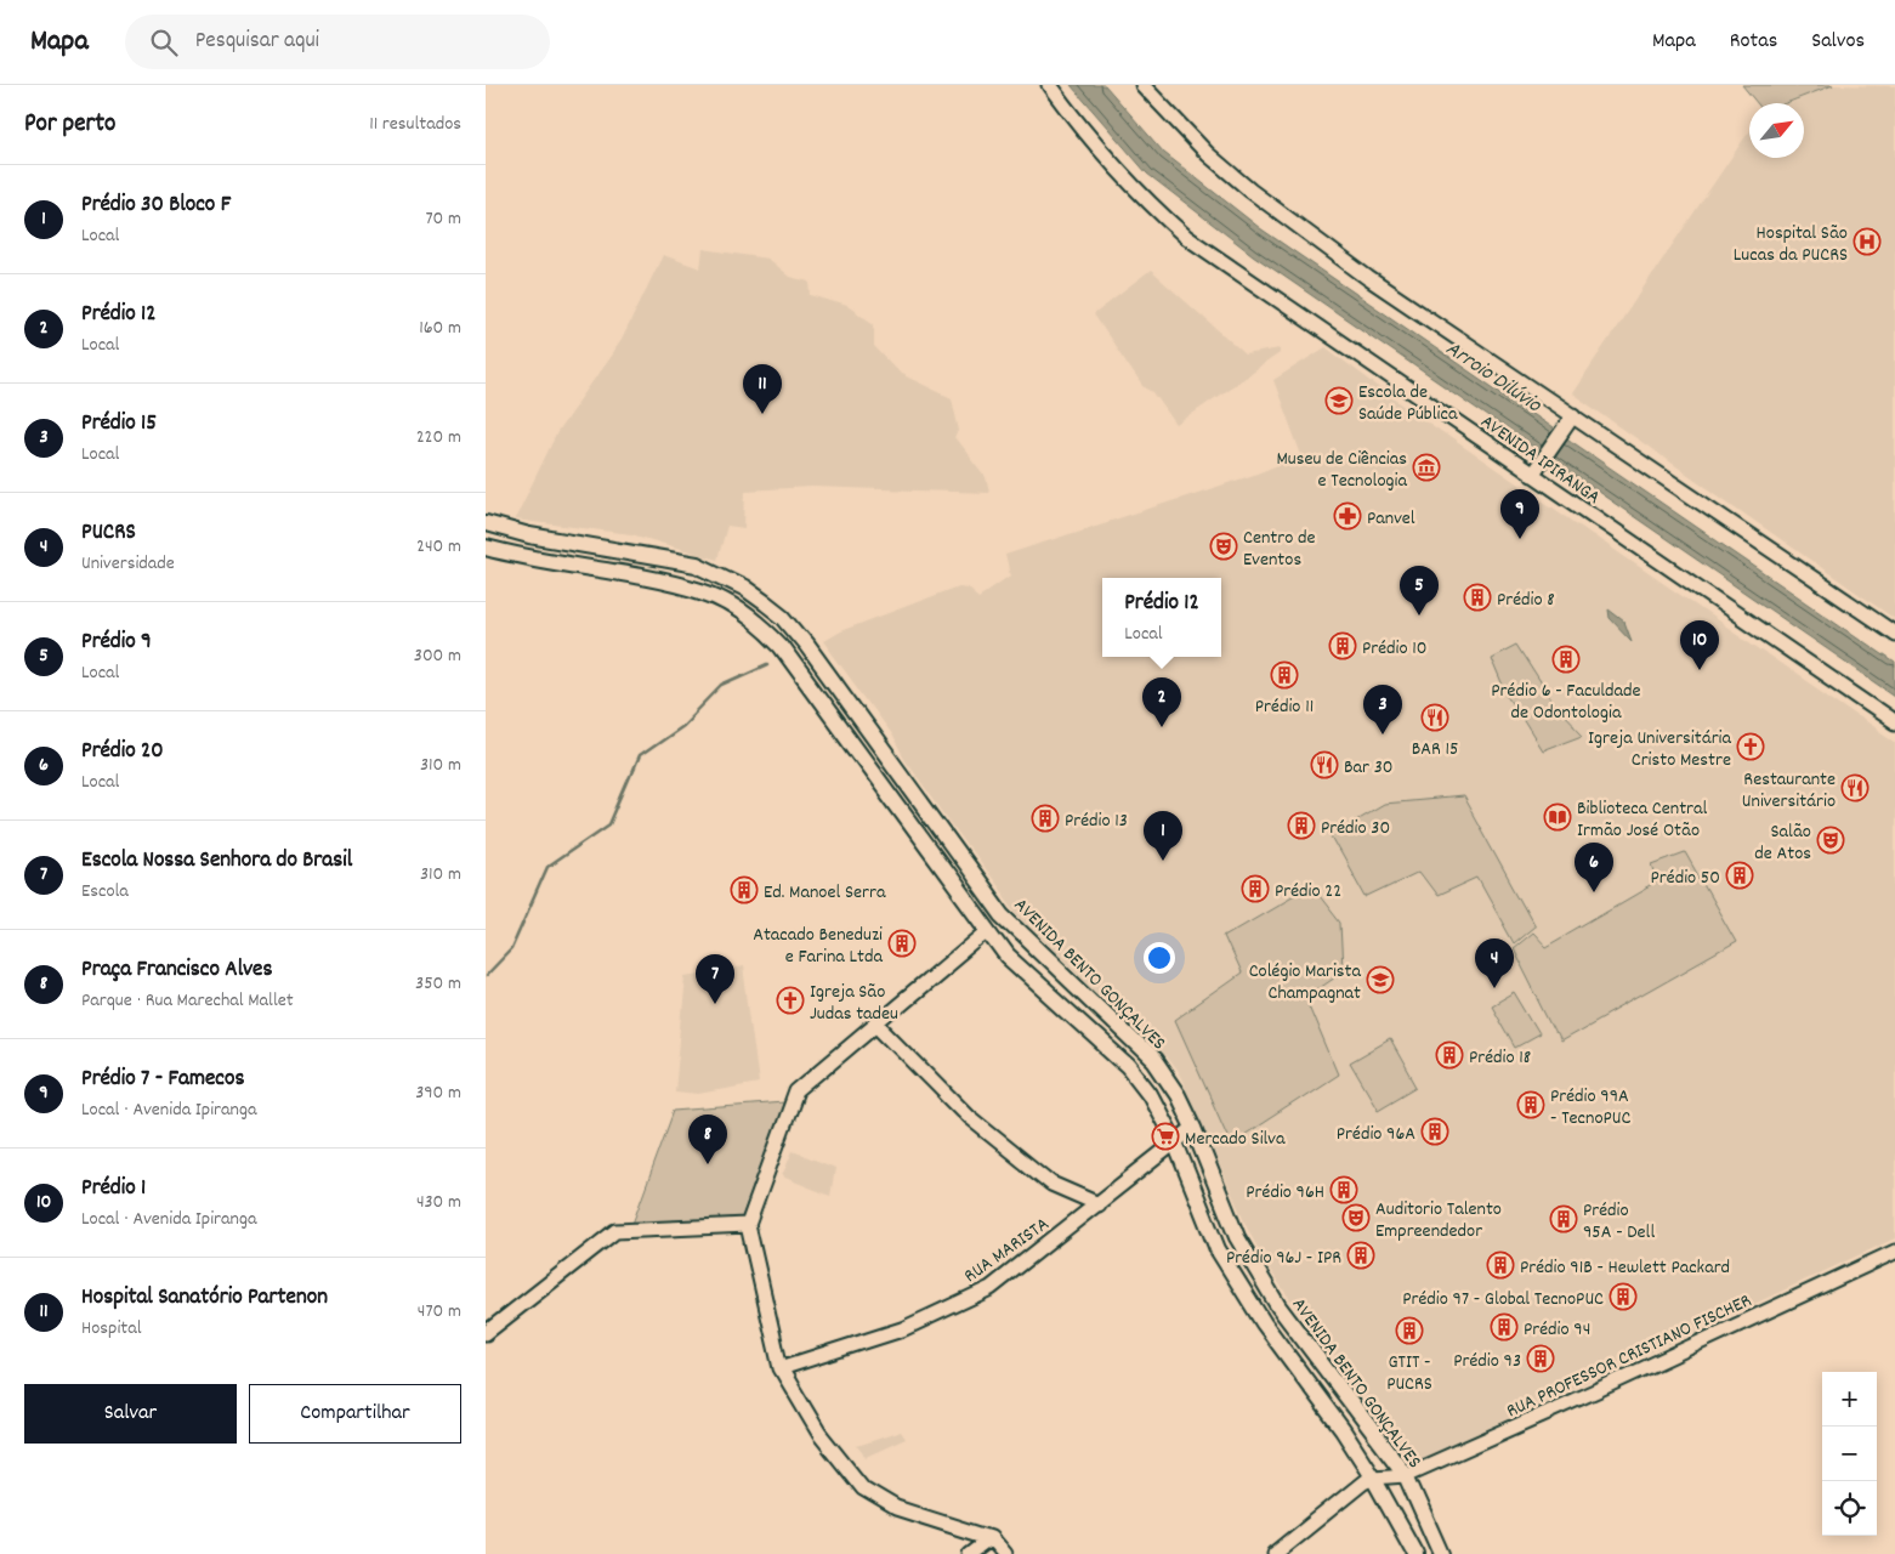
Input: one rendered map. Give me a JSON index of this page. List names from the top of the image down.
{
  "streets": {
    "main road": [
      "AVENIDA IPIRANGA",
      "AVENIDA BENTO GONÇALVES",
      "RUA MARISTA",
      "RUA PROFESSOR CRISTIANO FISCHER"
    ]
  },
  "crossings": [
    ["AVENIDA BENTO GONÇALVES", "RUA MARISTA"],
    ["AVENIDA BENTO GONÇALVES", "RUA PROFESSOR CRISTIANO FISCHER"]
  ],
  "water": ["Arroio Dilúvio"],
  "places": {
    "hospital": ["Hospital São Lucas da PUCRS"],
    "school or university": ["Escola de Saúde Pública", "Colégio Marista Champagnat"],
    "museum": ["Museu de Ciências e Tecnologia"],
    "pharmacy": ["Panvel"],
    "theatre": ["Centro de Eventos", "Salão de Atos", "Auditorio Talento Empreendedor"],
    "building": [
      "Prédio 8",
      "Prédio 10",
      "Prédio 6 - Faculdade de Odontologia",
      "Prédio 11",
      "Prédio 13",
      "Prédio 30",
      "Prédio 50",
      "Prédio 22",
      "Ed. Manoel Serra",
      "Atacado Beneduzi e Farina Ltda",
      "Prédio 18",
      "Prédio 99A - TecnoPUC",
      "Prédio 96A",
      "Prédio 96H",
      "Prédio 95A - Dell",
      "Prédio 96J - IPR",
      "Prédio 91B - Hewlett Packard",
      "Prédio 97 - Global TecnoPUC",
      "Prédio 94",
      "GTIT - PUCRS",
      "Prédio 93"
    ],
    "restaurant": ["BAR 15", "Bar 30", "Restaurante Universitário"],
    "church": ["Igreja Universitária Cristo Mestre", "Igreja São Judas tadeu"],
    "library": ["Biblioteca Central Irmão José Otão"],
    "supermarket": ["Mercado Silva"]
  },
  "north": "top right",
  "page": {
    "header": "Mapa",
    "search": "Pesquisar aqui",
    "nav": ["Mapa", "Rotas", "Salvos"],
    "heading": ["Por perto", "11 resultados"],
    "list": [
      {
        "mark": "1",
        "name": "Prédio 30 Bloco F",
        "note": "Local",
        "value": "70 m"
      },
      {
        "mark": "2",
        "name": "Prédio 12",
        "note": "Local",
        "value": "160 m"
      },
      {
        "mark": "3",
        "name": "Prédio 15",
        "note": "Local",
        "value": "220 m"
      },
      {
        "mark": "4",
        "name": "PUCRS",
        "note": "Universidade",
        "value": "240 m"
      },
      {
        "mark": "5",
        "name": "Prédio 9",
        "note": "Local",
        "value": "300 m"
      },
      {
        "mark": "6",
        "name": "Prédio 20",
        "note": "Local",
        "value": "310 m"
      },
      {
        "mark": "7",
        "name": "Escola Nossa Senhora do Brasil",
        "note": "Escola",
        "value": "310 m"
      },
      {
        "mark": "8",
        "name": "Praça Francisco Alves",
        "note": "Parque · Rua Marechal Mallet",
        "value": "350 m"
      },
      {
        "mark": "9",
        "name": "Prédio 7 - Famecos",
        "note": "Local · Avenida Ipiranga",
        "value": "390 m"
      },
      {
        "mark": "10",
        "name": "Prédio 1",
        "note": "Local · Avenida Ipiranga",
        "value": "430 m"
      },
      {
        "mark": "11",
        "name": "Hospital Sanatório Partenon",
        "note": "Hospital",
        "value": "470 m"
      }
    ],
    "pins": [
      "11",
      "9",
      "5",
      "10",
      "2",
      "3",
      "1",
      "6",
      "4",
      "7",
      "8"
    ],
    "popup": ["Prédio 12", "Local"],
    "buttons": ["Salvar", "Compartilhar"],
    "map_buttons": ["+", "−"]
  }
}
